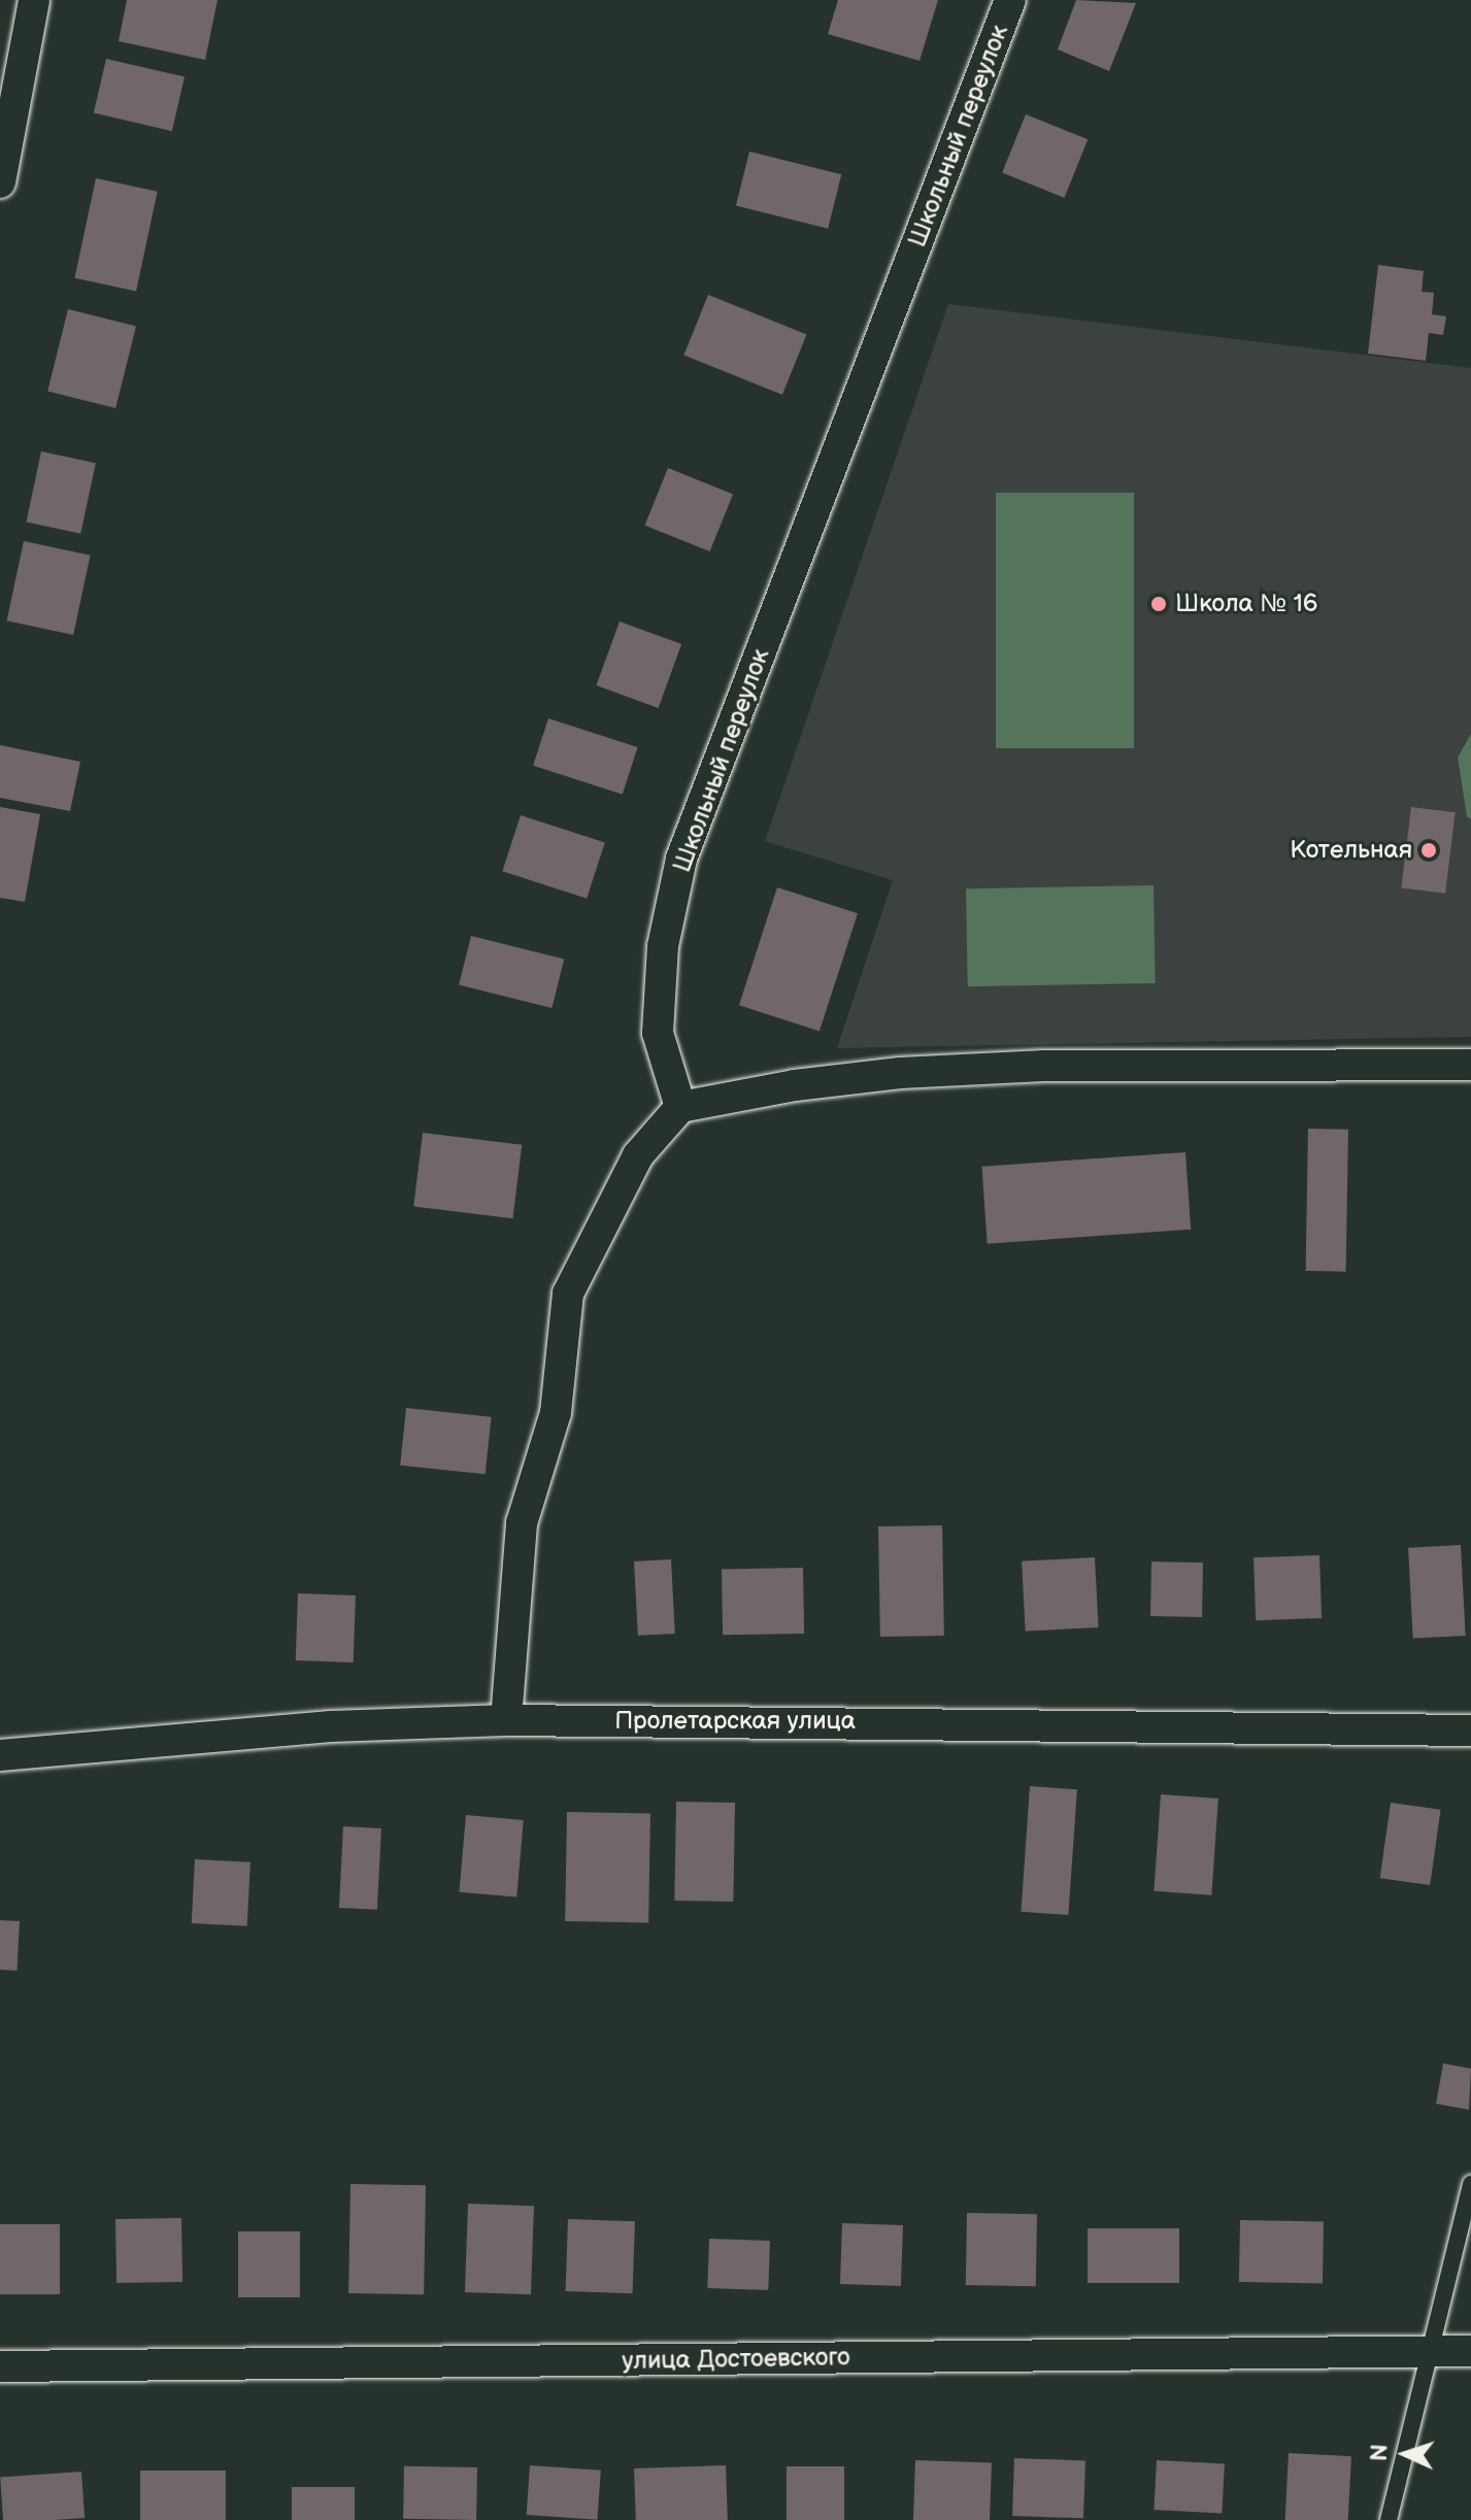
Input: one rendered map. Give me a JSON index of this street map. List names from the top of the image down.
{
  "streets": {
    "street": ["Школьный переулок", "Пролетарская улица", "улица Достоевского"]
  },
  "places": ["Школа № 16", "Котельная"],
  "north": "left"
}
